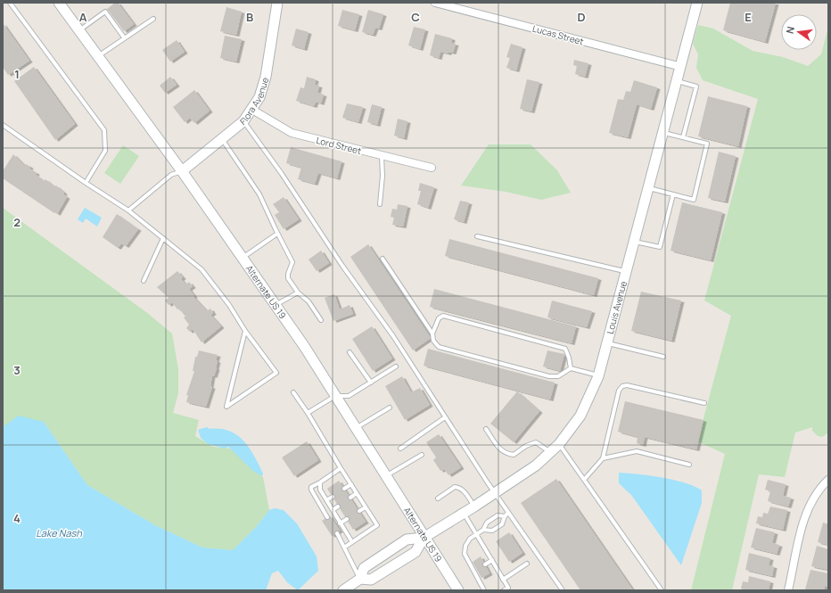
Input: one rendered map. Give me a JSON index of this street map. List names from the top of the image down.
{
  "streets": {
    "street": [
      "Lucas Street",
      "Flora Avenue",
      "Lord Street",
      "Alternate US 19",
      "Louis Avenue"
    ]
  },
  "crossings": [
    ["Lucas Street", "Louis Avenue"],
    ["Flora Avenue", "Lord Street"],
    ["Flora Avenue", "Alternate US 19"],
    ["Alternate US 19", "Louis Avenue"]
  ],
  "water": ["Lake Nash"],
  "north": "left",
  "grid": {
    "columns": [
      "A",
      "B",
      "C",
      "D",
      "E"
    ],
    "rows": [
      "1",
      "2",
      "3",
      "4"
    ]
  }
}
